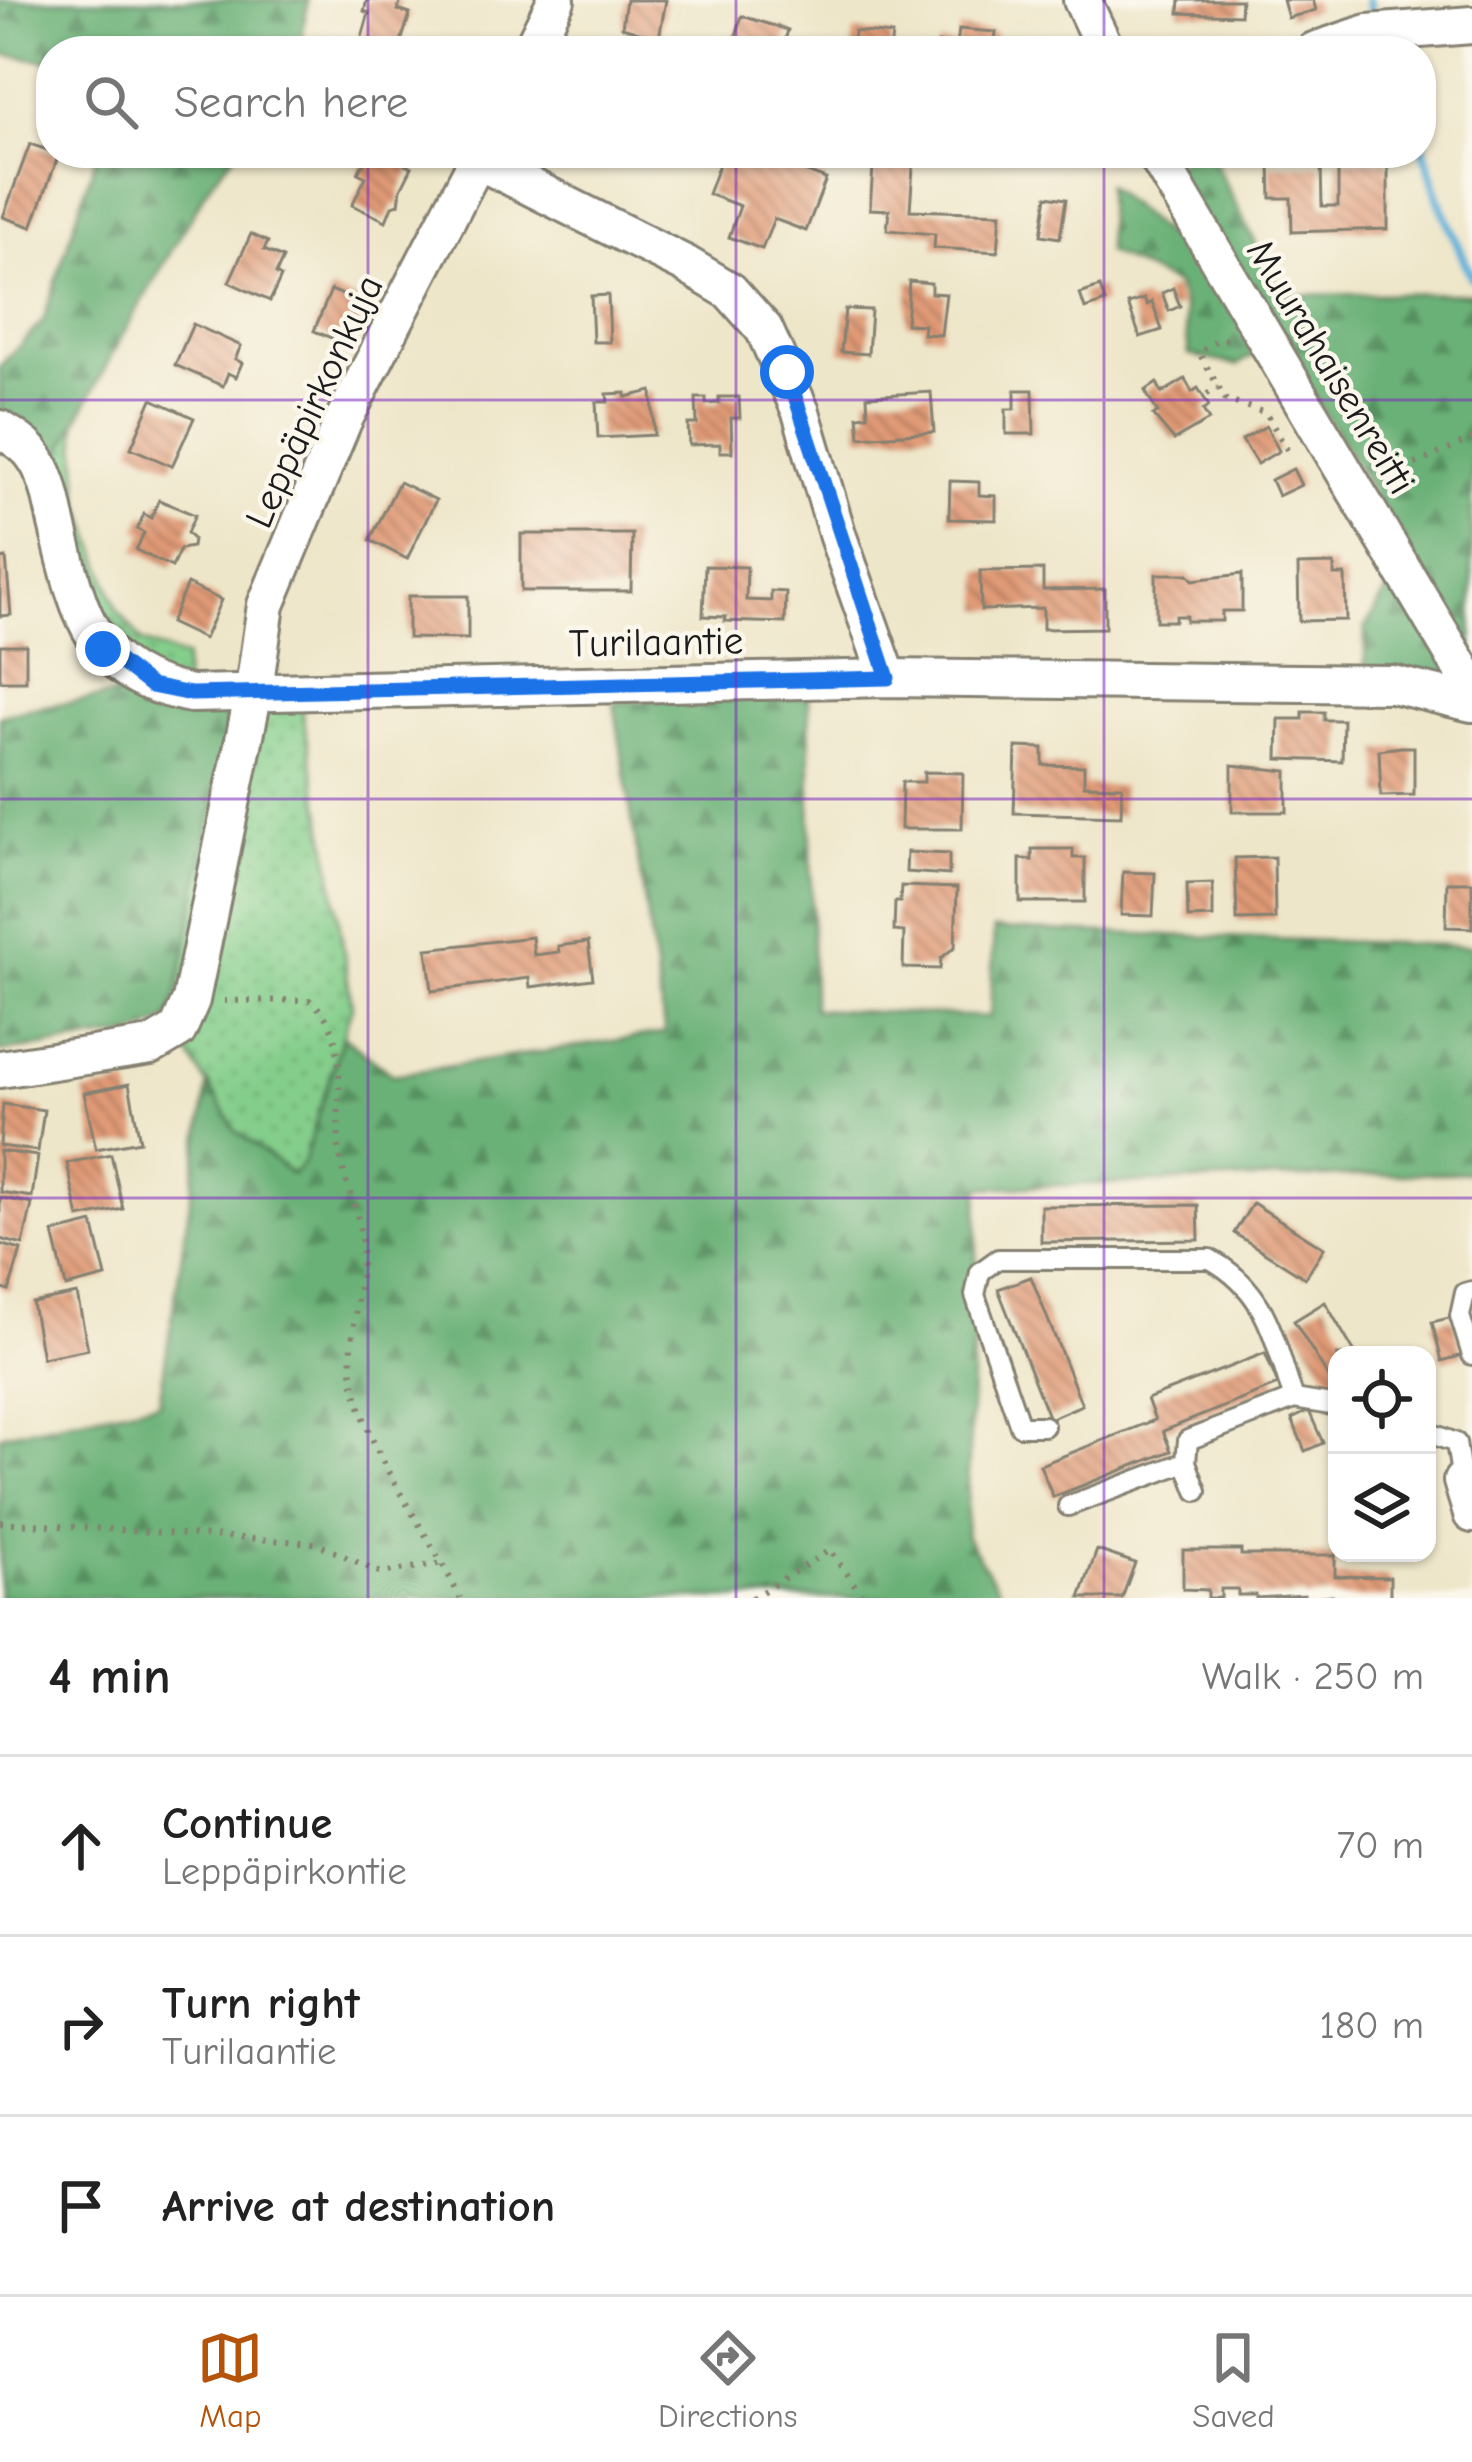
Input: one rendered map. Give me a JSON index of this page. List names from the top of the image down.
{
  "streets": {
    "street": ["Muurahaisenreitti", "Leppäpirkonkuja", "Turilaantie"]
  },
  "crossings": [
    ["Leppäpirkonkuja", "Turilaantie"]
  ],
  "page": {
    "search": "Search here",
    "heading": ["4 min", "Walk · 250 m"],
    "list": [
      ["Continue", "Leppäpirkontie", "70 m"],
      ["Turn right", "Turilaantie", "180 m"],
      "Arrive at destination"
    ],
    "nav": ["Map", "Directions", "Saved"]
  }
}
